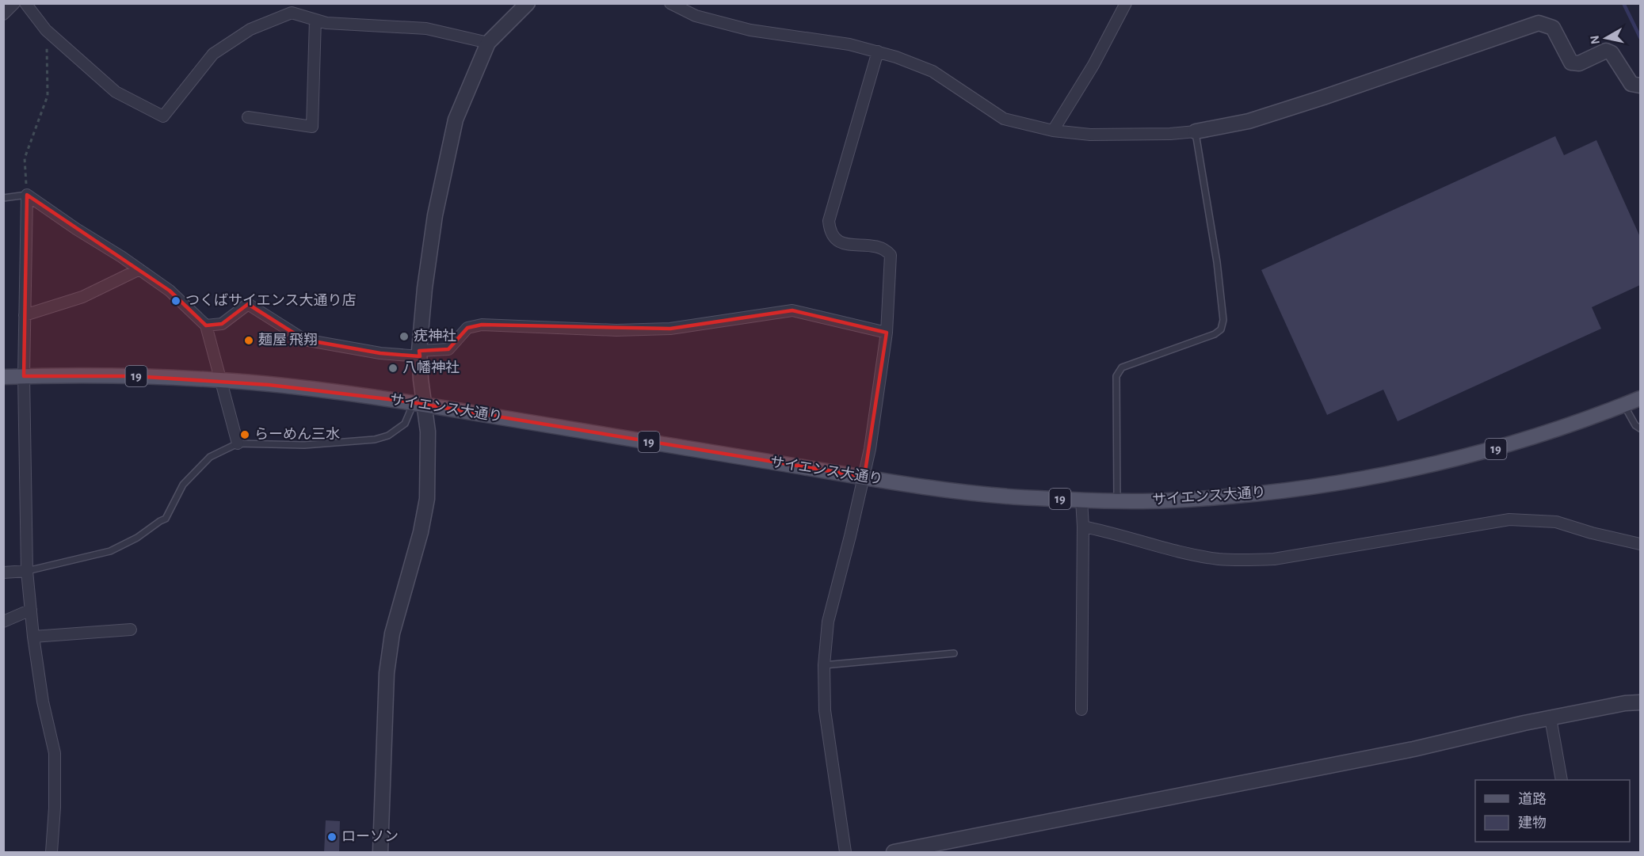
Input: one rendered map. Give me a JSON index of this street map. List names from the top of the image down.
{
  "streets": {
    "main road": ["19", "サイエンス大通り"]
  },
  "places": [
    "つくばサイエンス大通り店",
    "疣神社",
    "麺屋 飛翔",
    "八幡神社",
    "らーめん三水",
    "ローソン"
  ],
  "legend": ["道路", "建物"],
  "north": "left"
}
